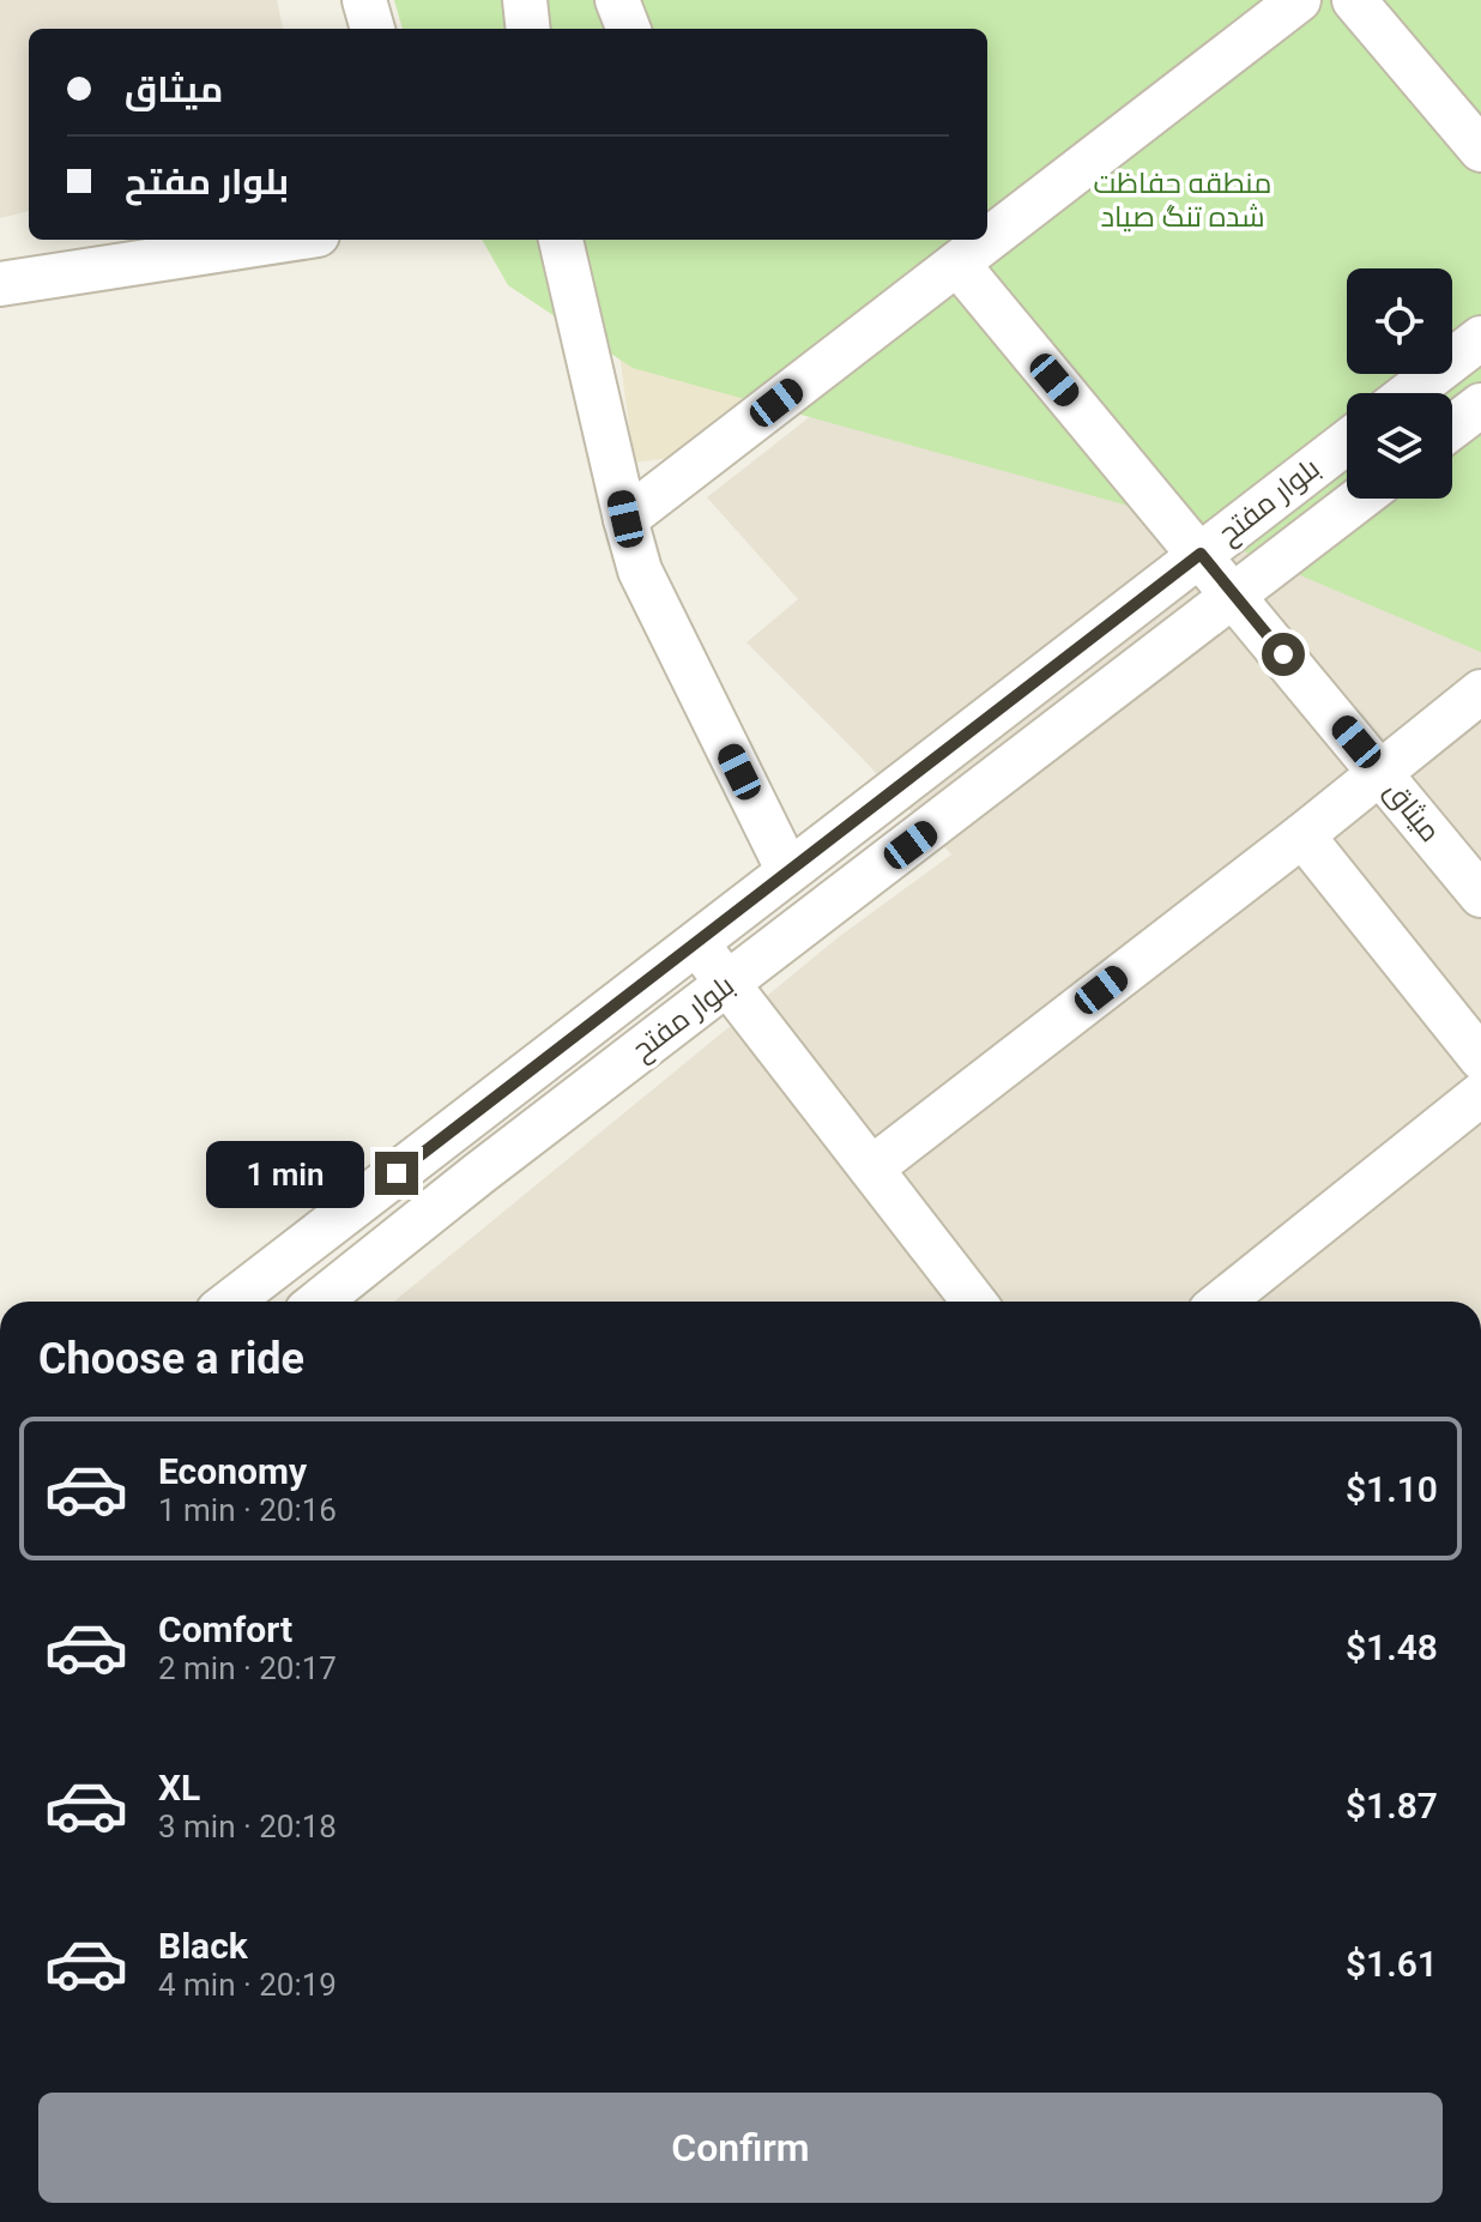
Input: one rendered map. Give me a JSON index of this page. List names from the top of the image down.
{
  "streets": {
    "street": ["بلوار مفتح", "میثاق"]
  },
  "crossings": [
    ["بلوار مفتح", "میثاق"]
  ],
  "parks": ["منطقه حفاظت شده تنگ صیاد"],
  "page": {
    "banner": ["میثاق", "بلوار مفتح"],
    "bubble": "1 min",
    "heading": "Choose a ride",
    "list": [
      {
        "name": "Economy",
        "note": "1 min · 20:16",
        "value": "$1.10"
      },
      {
        "name": "Comfort",
        "note": "2 min · 20:17",
        "value": "$1.48"
      },
      {
        "name": "XL",
        "note": "3 min · 20:18",
        "value": "$1.87"
      },
      {
        "name": "Black",
        "note": "4 min · 20:19",
        "value": "$1.61"
      }
    ],
    "buttons": "Confirm"
  }
}
